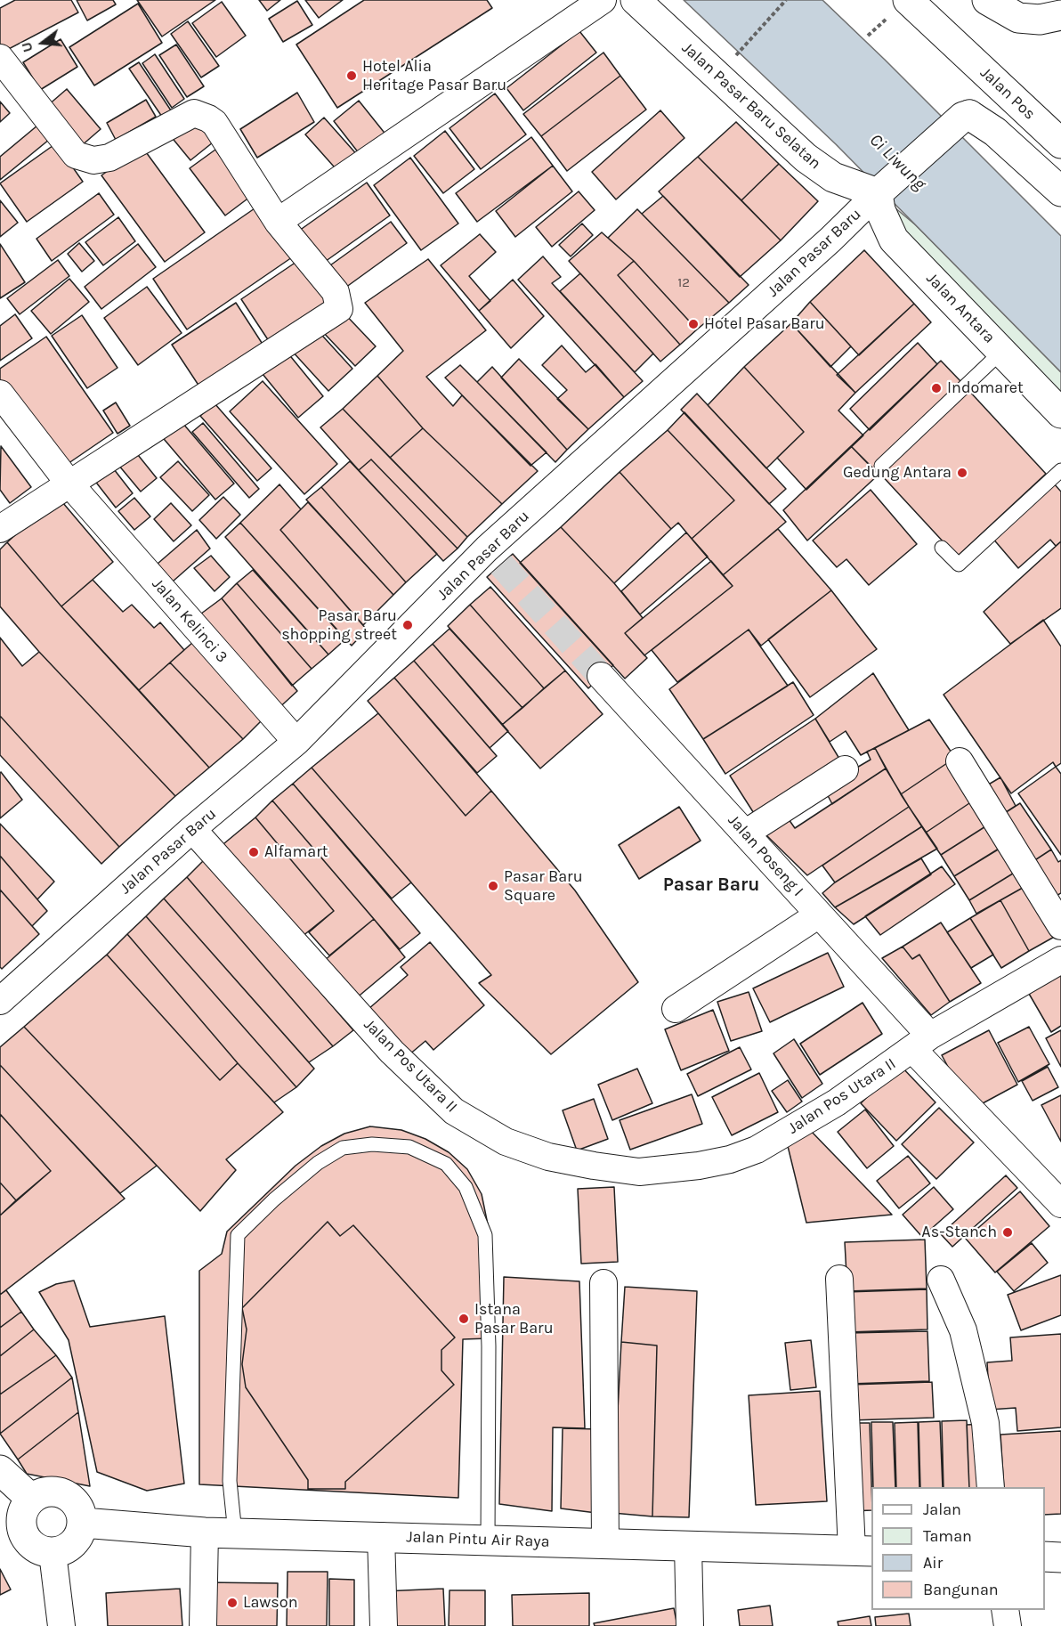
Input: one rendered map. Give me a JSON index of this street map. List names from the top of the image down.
{
  "streets": {
    "street": [
      "Jalan Pos",
      "Jalan Pasar Baru Selatan",
      "Jalan Pasar Baru",
      "Jalan Antara",
      "Jalan Kelinci 3",
      "Jalan Poseng I",
      "Jalan Pos Utara II",
      "Jalan Pintu Air Raya"
    ]
  },
  "crossings": [
    ["Jalan Pasar Baru Selatan", "Jalan Pasar Baru"],
    ["Jalan Pasar Baru Selatan", "Jalan Antara"],
    ["Jalan Pasar Baru", "Jalan Antara"],
    ["Jalan Pasar Baru", "Jalan Kelinci 3"],
    ["Jalan Pasar Baru", "Jalan Pos Utara II"],
    ["Jalan Poseng I", "Jalan Pos Utara II"]
  ],
  "districts": ["Pasar Baru"],
  "water": ["Ci Liwung"],
  "places": [
    "Hotel Alia Heritage Pasar Baru",
    "Hotel Pasar Baru",
    "Indomaret",
    "Gedung Antara",
    "Pasar Baru shopping street",
    "Alfamart",
    "Pasar Baru Square",
    "As-Stanch",
    "Istana Pasar Baru",
    "Lawson"
  ],
  "house_numbers": ["12"],
  "legend": [
    "Jalan",
    "Taman",
    "Air",
    "Bangunan"
  ],
  "north": "left"
}
